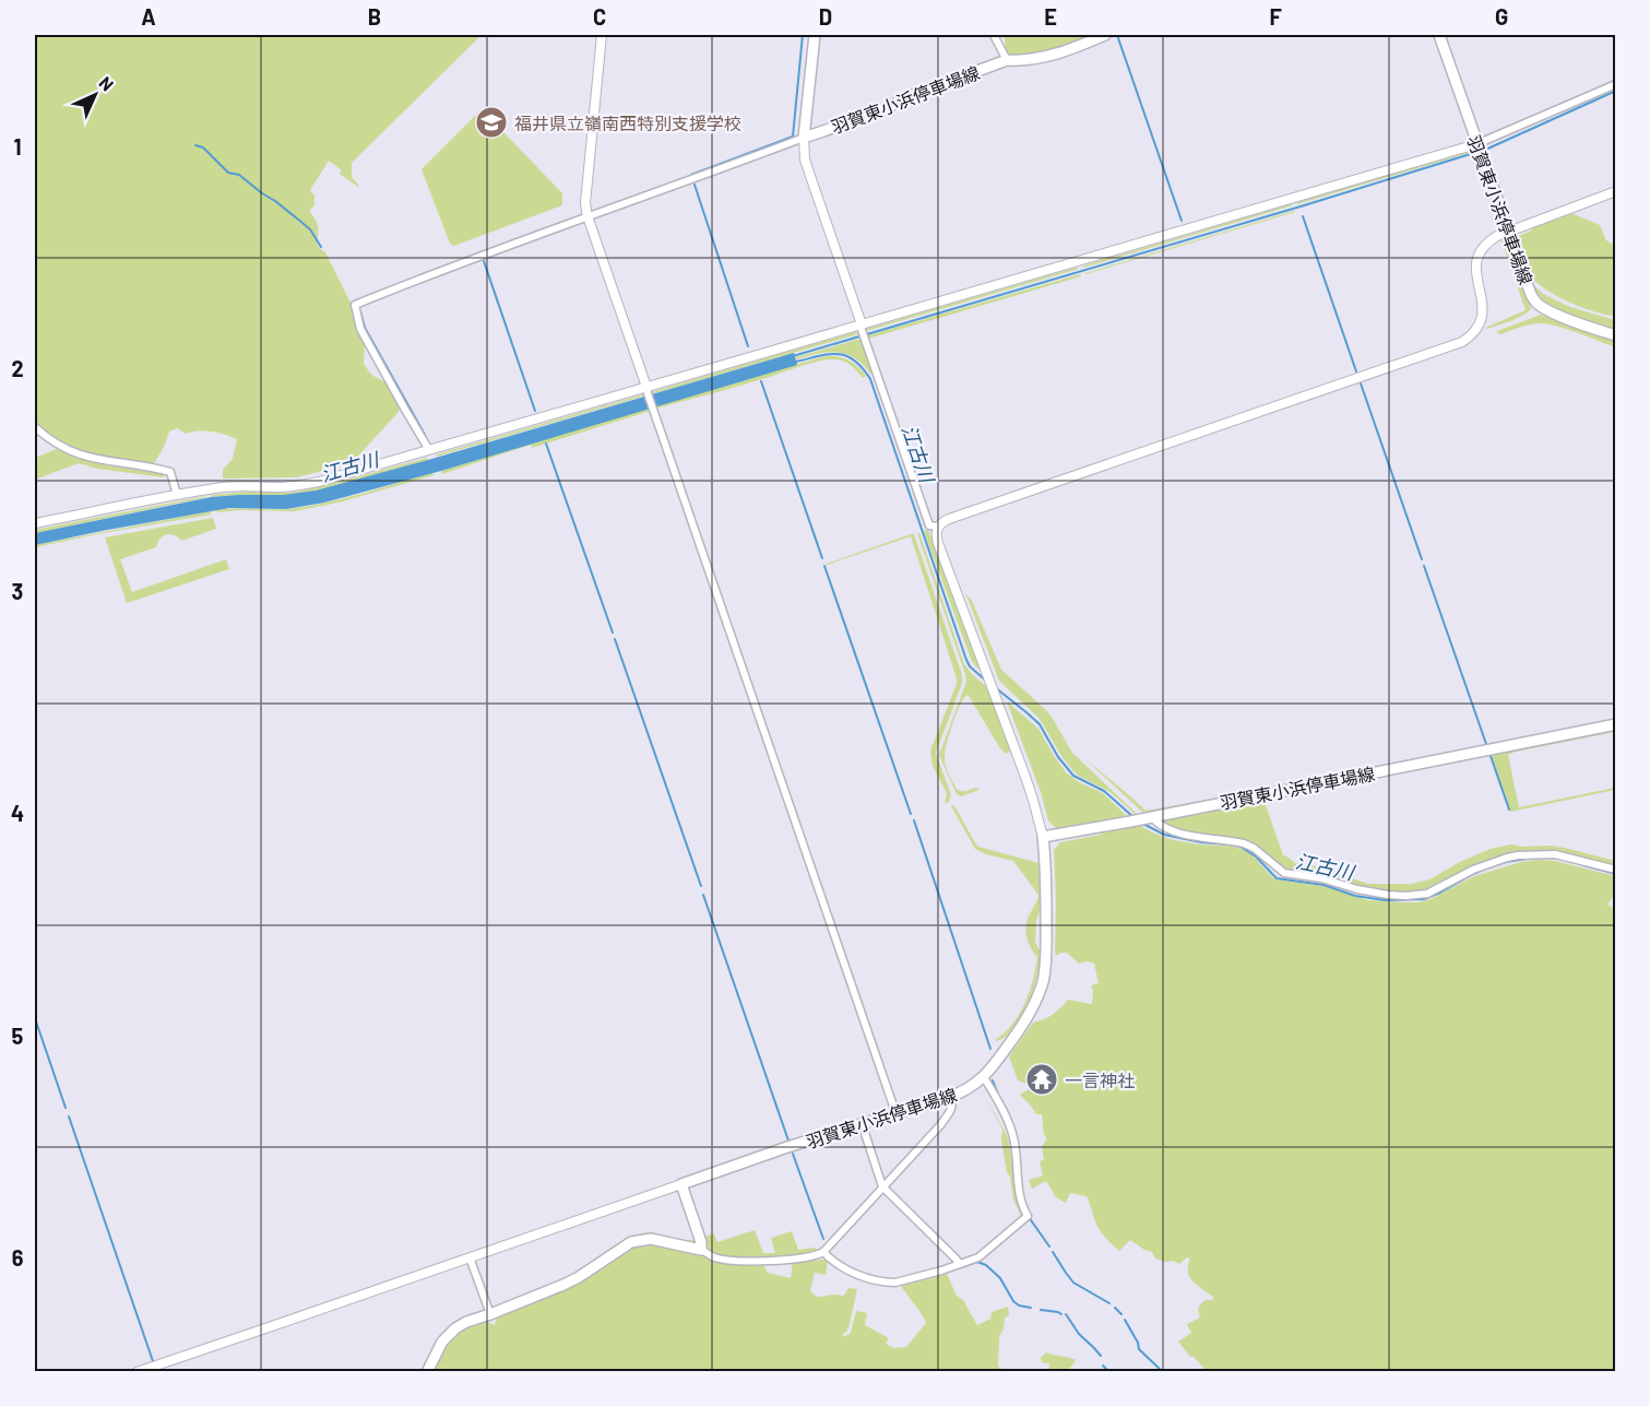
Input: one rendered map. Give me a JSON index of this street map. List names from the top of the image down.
{
  "streets": {
    "main road": ["羽賀東小浜停車場線"]
  },
  "water": ["江古川"],
  "places": {
    "school or university": ["福井県立嶺南西特別支援学校"],
    "temple": ["一言神社"]
  },
  "north": "top right",
  "grid": {
    "columns": [
      "A",
      "B",
      "C",
      "D",
      "E",
      "F",
      "G"
    ],
    "rows": [
      "1",
      "2",
      "3",
      "4",
      "5",
      "6"
    ]
  }
}
